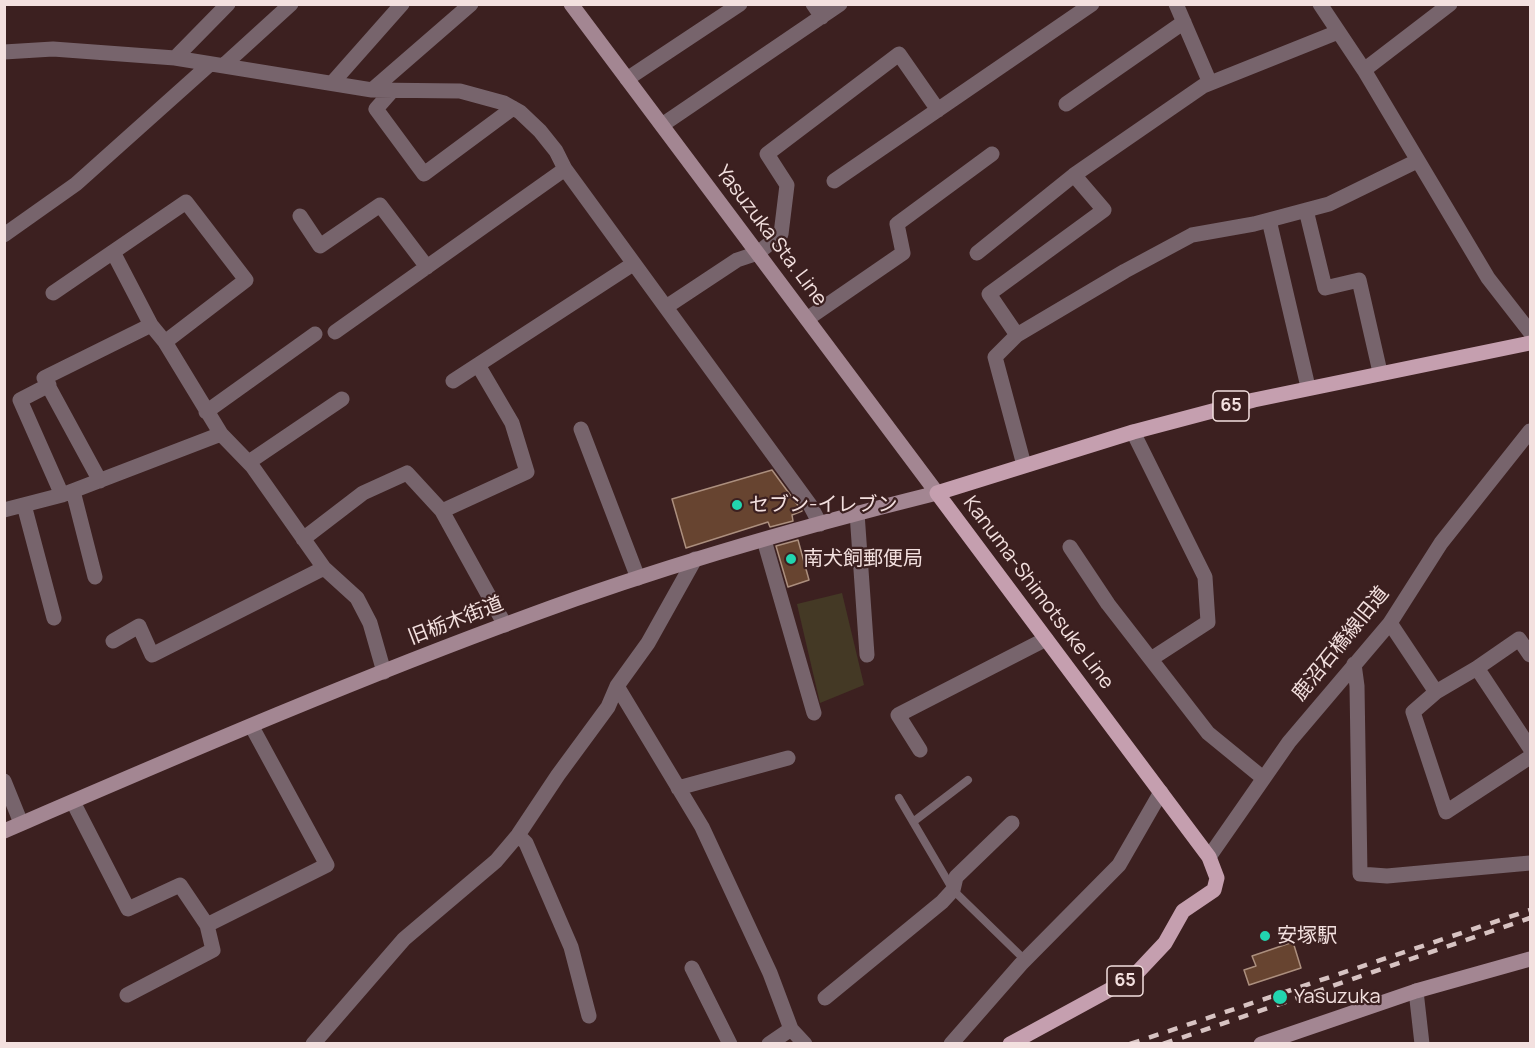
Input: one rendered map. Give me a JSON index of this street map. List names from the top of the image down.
{
  "streets": {
    "main road": ["65", "Kanuma-Shimotsuke Line"],
    "street": ["Yasuzuka Sta. Line", "旧栃木街道", "鹿沼石橋線旧道"]
  },
  "crossings": [
    ["Yasuzuka Sta. Line", "Kanuma-Shimotsuke Line"],
    ["Yasuzuka Sta. Line", "旧栃木街道"],
    ["Kanuma-Shimotsuke Line", "旧栃木街道"],
    ["Kanuma-Shimotsuke Line", "鹿沼石橋線旧道"]
  ],
  "places": [
    "セブン-イレブン",
    "南犬飼郵便局",
    "安塚駅",
    "Yasuzuka"
  ]
}
